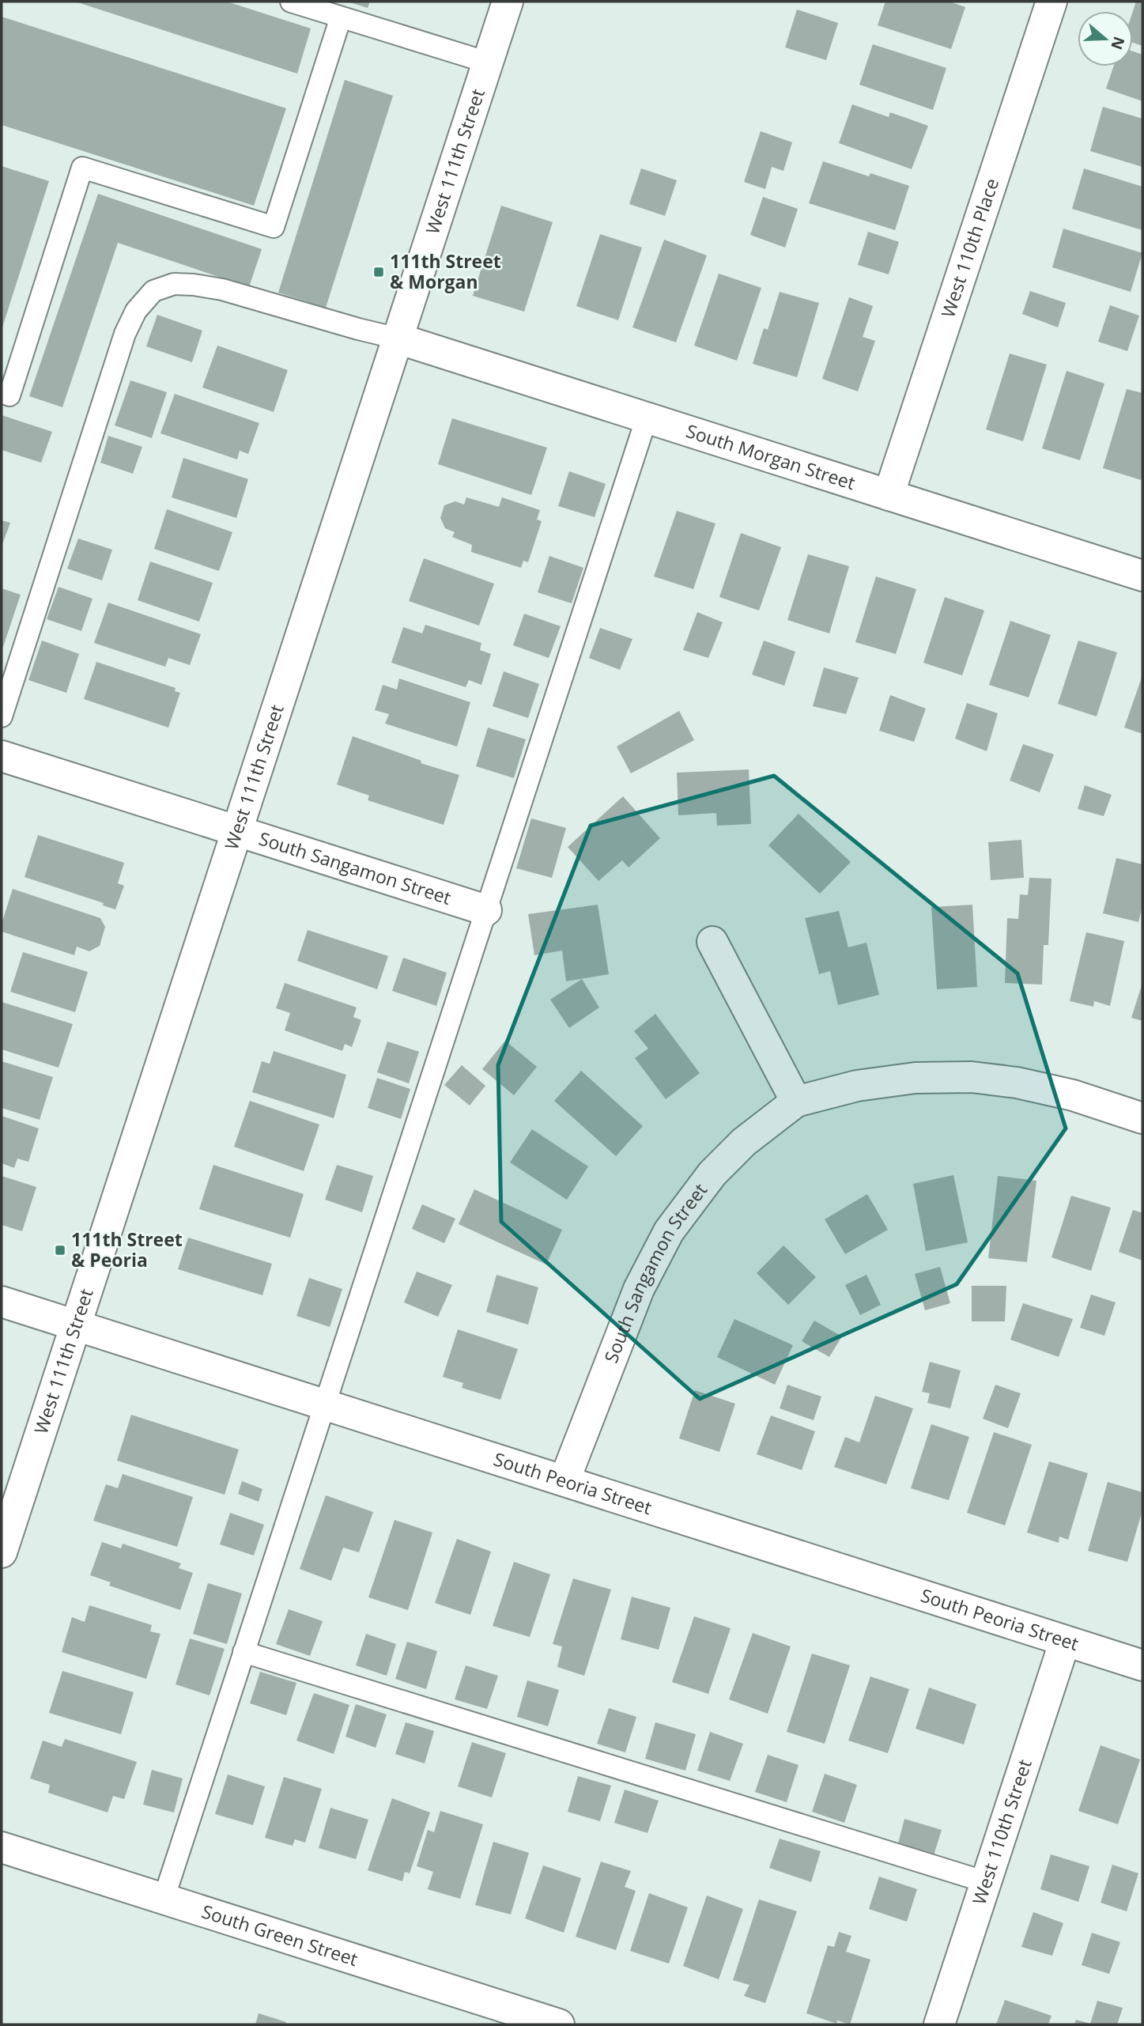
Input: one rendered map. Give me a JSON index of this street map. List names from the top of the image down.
{
  "streets": {
    "street": [
      "West 111th Street",
      "West 110th Place",
      "South Morgan Street",
      "South Sangamon Street",
      "South Peoria Street",
      "West 110th Street",
      "South Green Street"
    ]
  },
  "crossings": [
    ["West 111th Street", "South Morgan Street"],
    ["West 111th Street", "South Sangamon Street"],
    ["West 111th Street", "South Peoria Street"],
    ["West 110th Place", "South Morgan Street"],
    ["South Sangamon Street", "South Peoria Street"],
    ["South Peoria Street", "West 110th Street"]
  ],
  "places": {
    "transit": ["111th Street & Morgan", "111th Street & Peoria"]
  },
  "north": "right"
}
